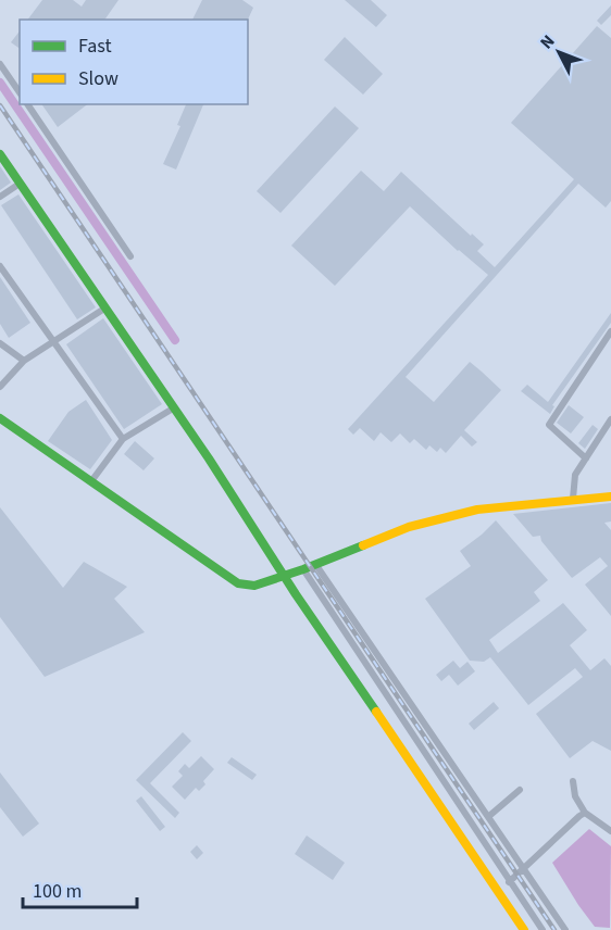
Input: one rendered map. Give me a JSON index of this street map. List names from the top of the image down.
{
  "legend": ["Fast", "Slow"],
  "scale_bar": "100 m",
  "north": "top left"
}
